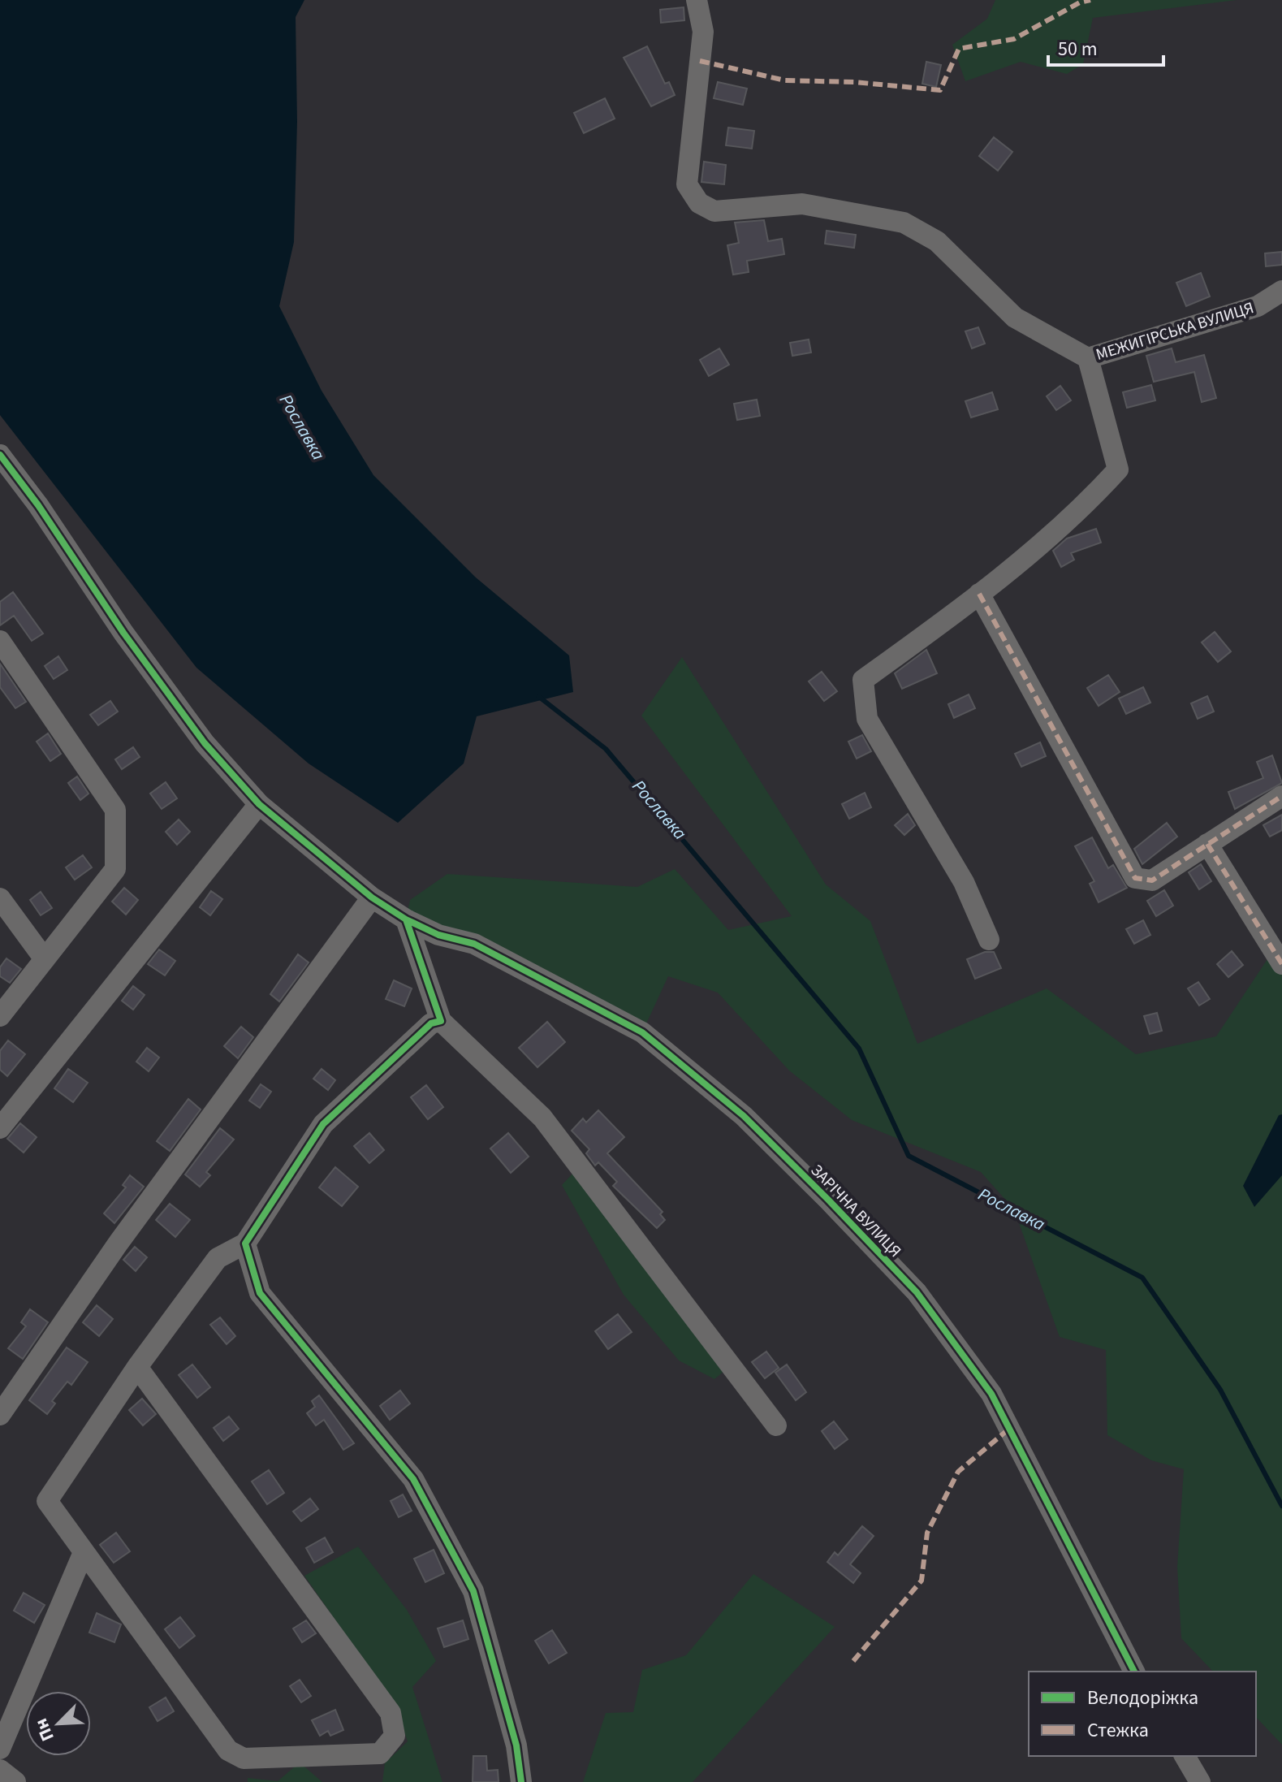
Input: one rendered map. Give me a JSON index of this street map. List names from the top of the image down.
{
  "streets": {
    "street": ["МЕЖИГІРСЬКА ВУЛИЦЯ", "ЗАРІЧНА ВУЛИЦЯ"]
  },
  "water": ["Рославка"],
  "legend": ["Велодоріжка", "Стежка"],
  "scale_bar": "50 m",
  "north": "bottom left"
}
